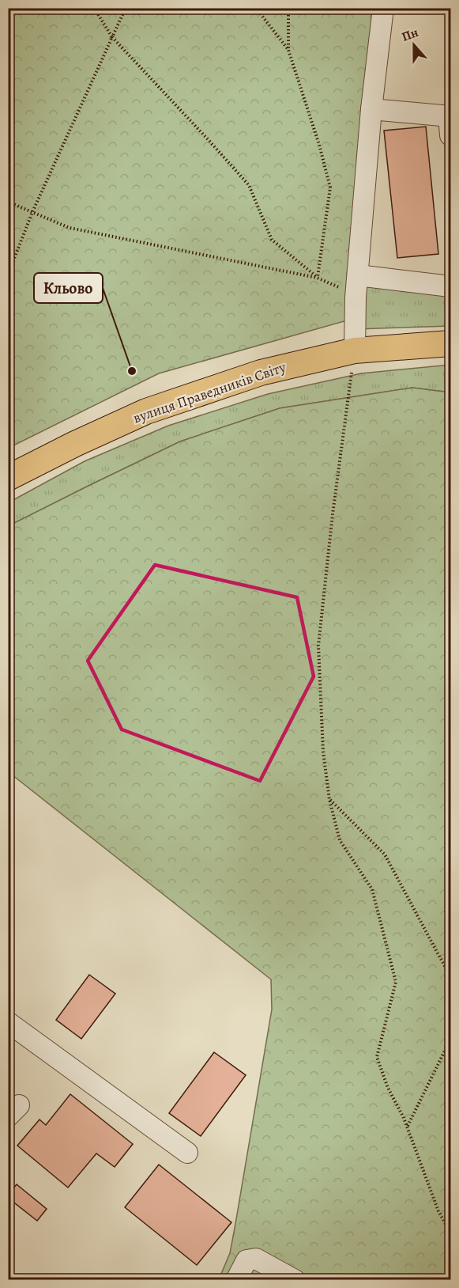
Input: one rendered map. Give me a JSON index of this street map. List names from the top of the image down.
{
  "streets": {
    "main road": ["вулиця Праведників Світу"]
  },
  "places": ["Кльово"],
  "north": "top"
}
